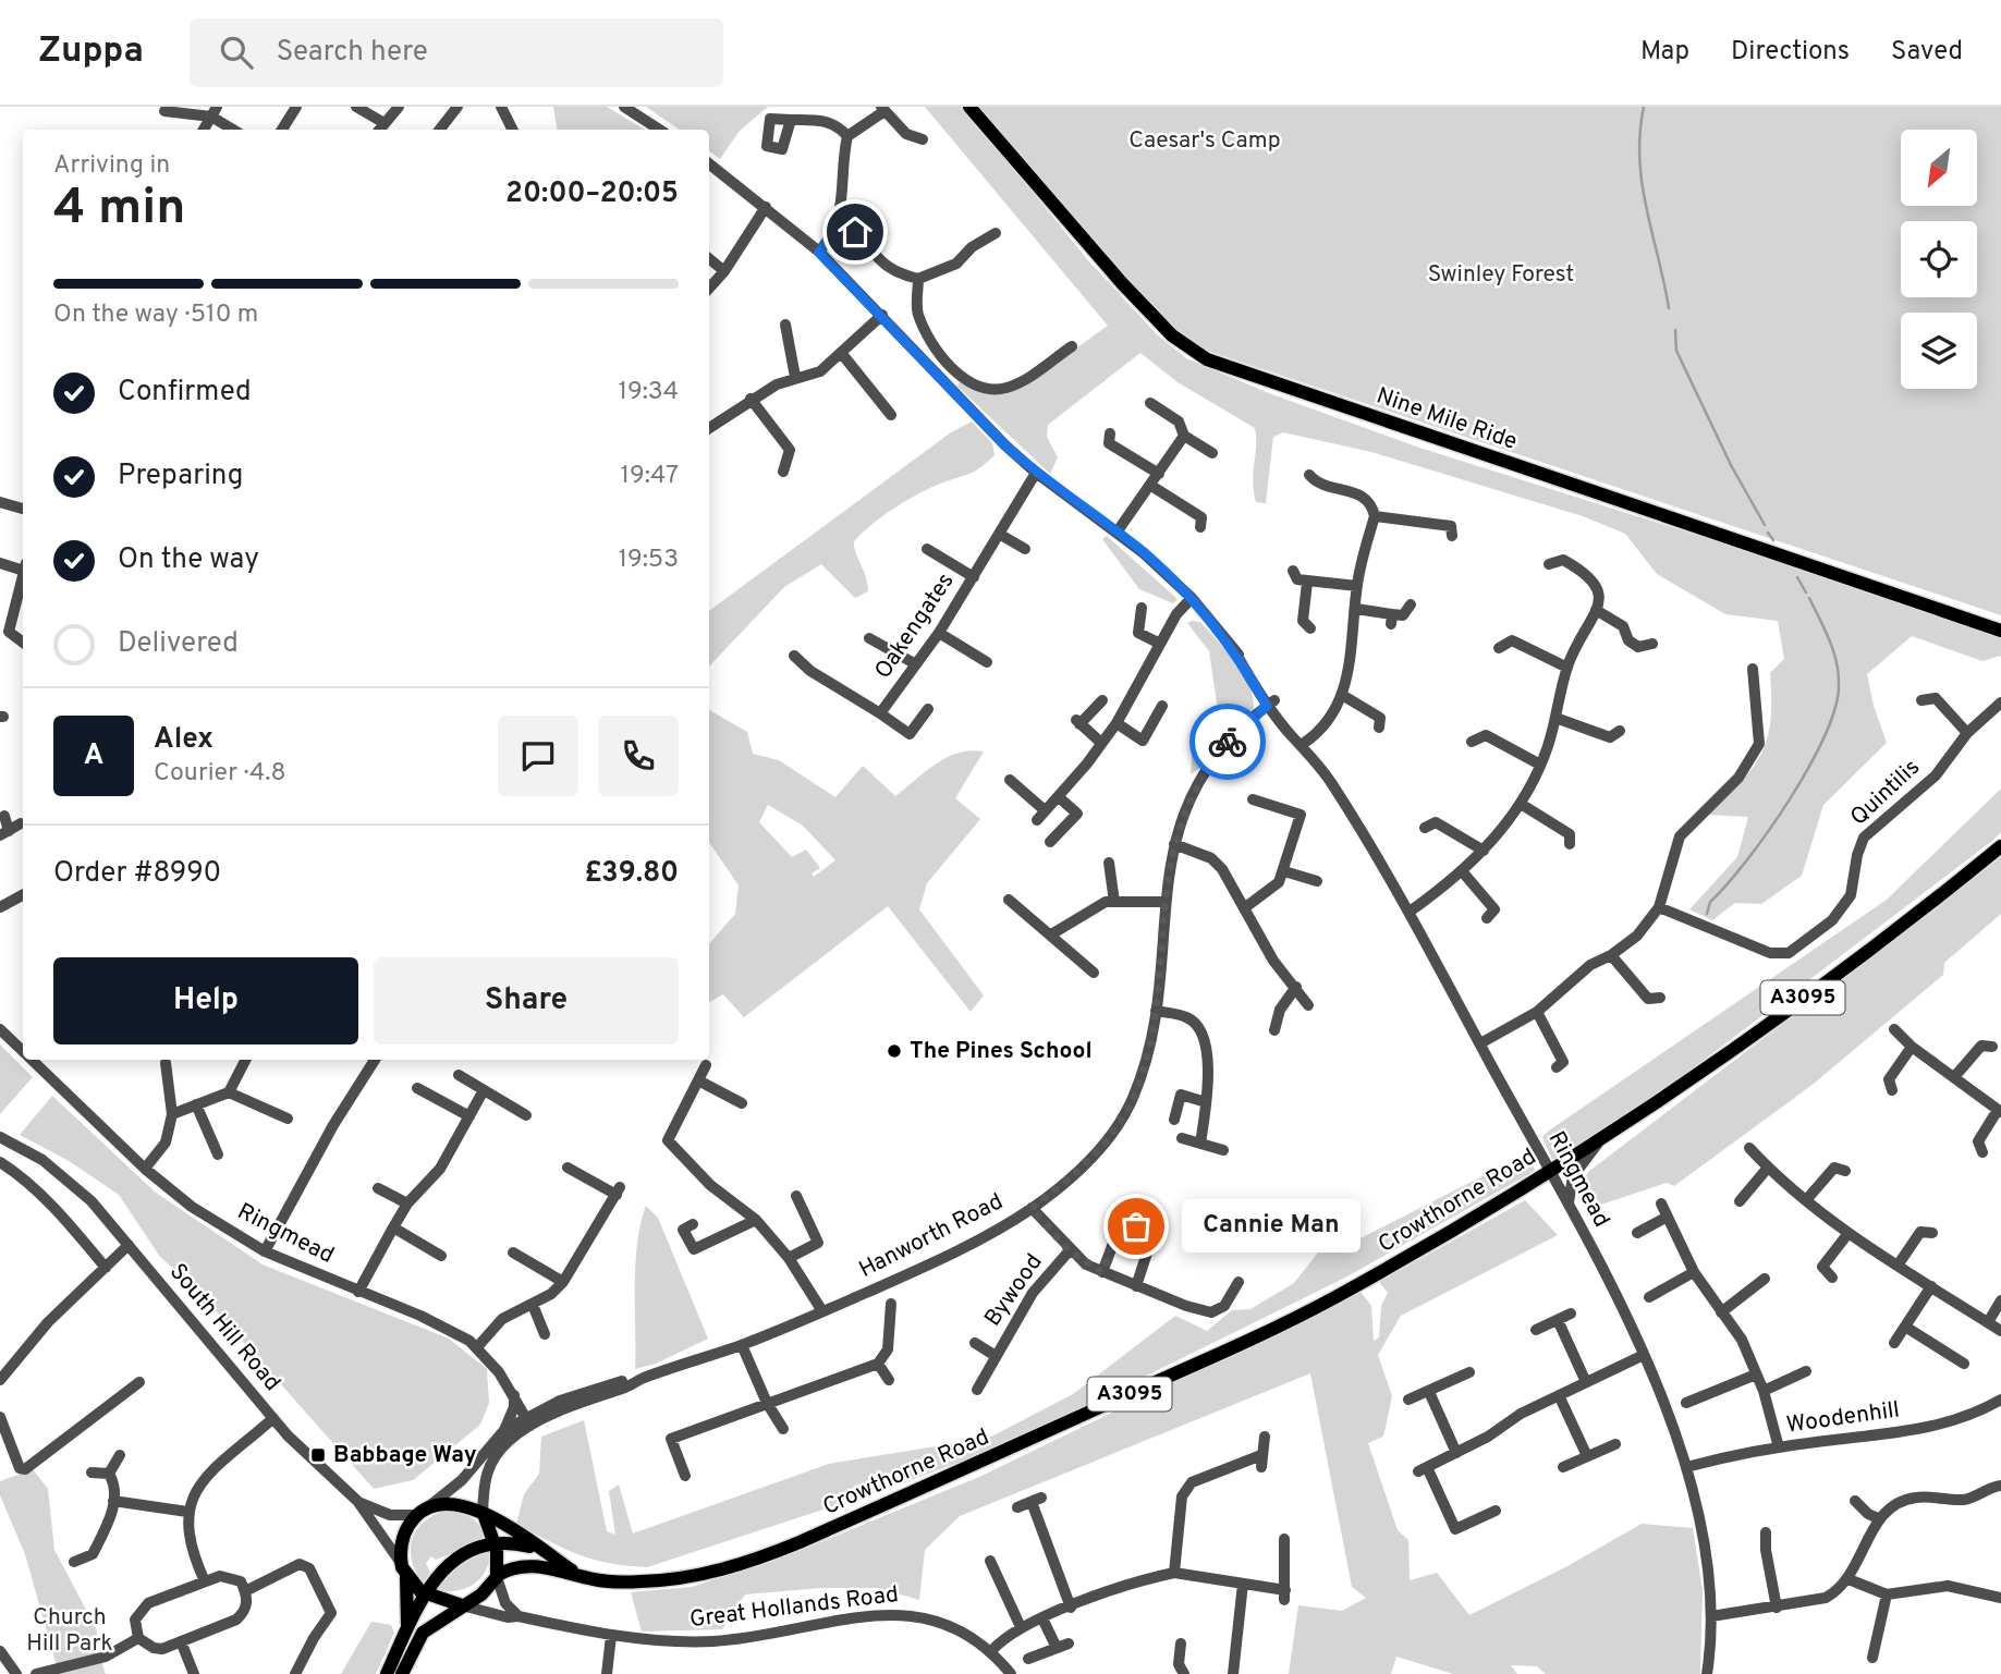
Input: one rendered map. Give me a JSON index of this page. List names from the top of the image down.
{
  "streets": {
    "main road": ["Nine Mile Ride", "A3095", "Crowthorne Road"],
    "street": [
      "Oakengates",
      "Quintilis",
      "Ringmead",
      "Hanworth Road",
      "Bywood",
      "South Hill Road",
      "Woodenhill",
      "Great Hollands Road"
    ]
  },
  "crossings": [
    ["Oakengates", "Ringmead"],
    ["A3095", "Crowthorne Road"],
    ["A3095", "South Hill Road"],
    ["Ringmead", "Crowthorne Road"],
    ["Ringmead", "Hanworth Road"],
    ["Ringmead", "Woodenhill"],
    ["Crowthorne Road", "Hanworth Road"],
    ["Hanworth Road", "Bywood"]
  ],
  "parks": ["Caesar's Camp", "Swinley Forest", "Church Hill Park"],
  "places": {
    "other": ["The Pines School", "Cannie Man"],
    "transit": ["Babbage Way"]
  },
  "north": "bottom left",
  "page": {
    "header": "Zuppa",
    "search": "Search here",
    "nav": ["Map", "Directions", "Saved"],
    "heading": ["4 min", "Arriving in", "20:00–20:05"],
    "panel": [
      "Alex",
      "Courier · 4.8",
      "Order #8990",
      "£39.80"
    ],
    "bar": "On the way · 510 m",
    "list": [
      ["Confirmed", "19:34"],
      ["Preparing", "19:47"],
      ["On the way", "19:53"],
      "Delivered"
    ],
    "round": "A",
    "buttons": ["Help", "Share"],
    "bubble": "Cannie Man"
  }
}
